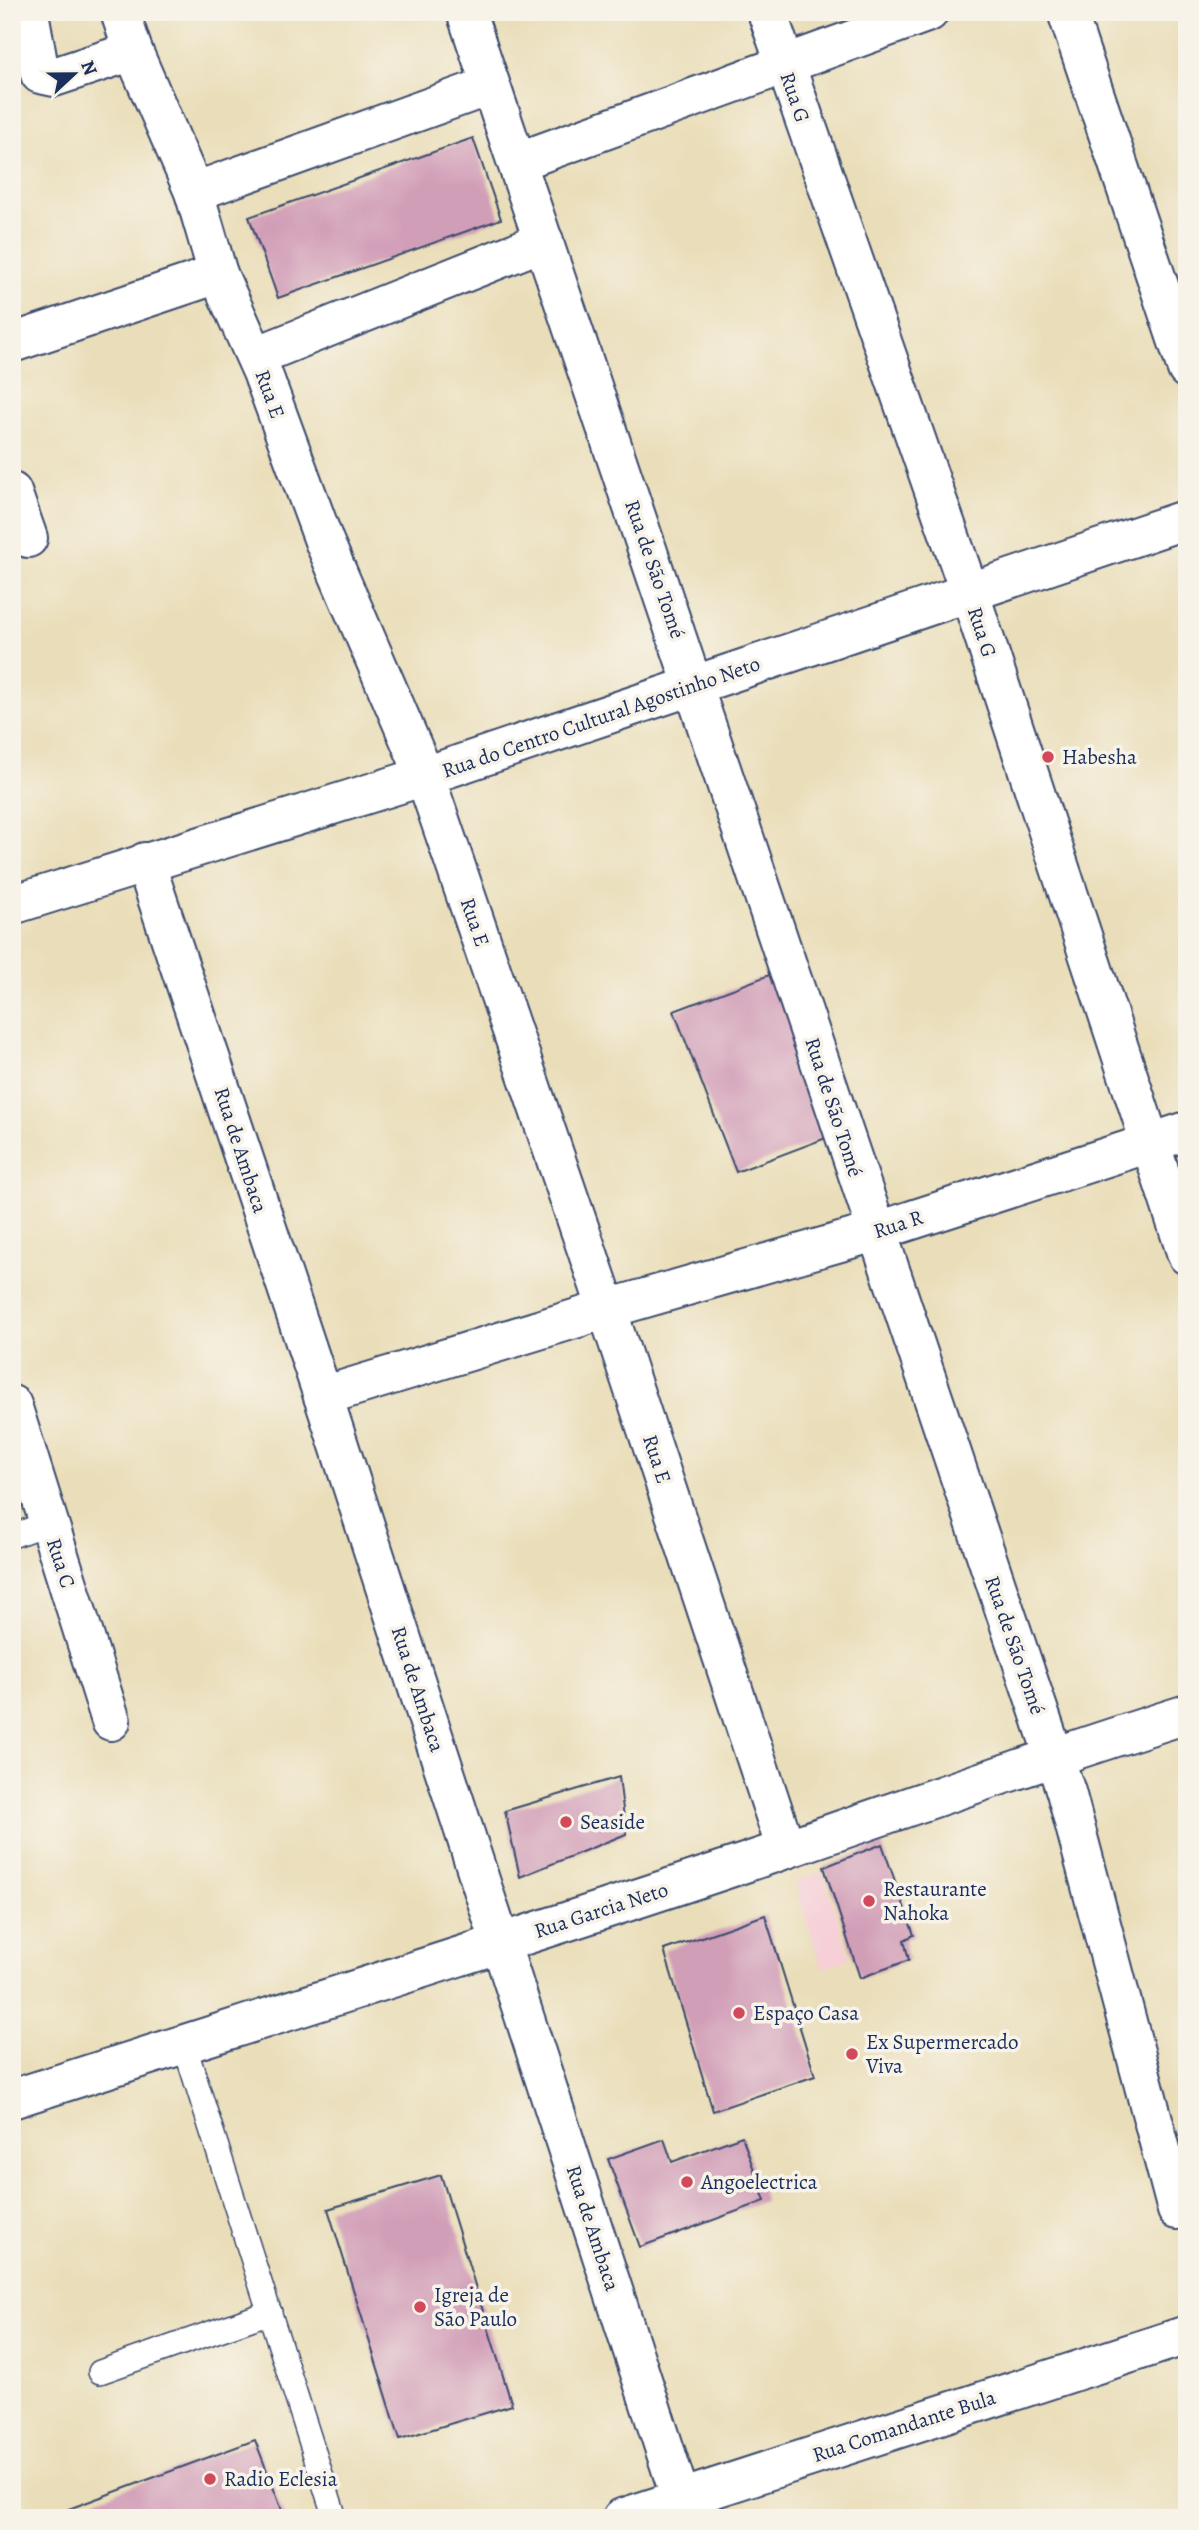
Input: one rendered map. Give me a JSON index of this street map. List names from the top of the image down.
{
  "streets": {
    "street": [
      "Rua G",
      "Rua E",
      "Rua de São Tomé",
      "Rua do Centro Cultural Agostinho Neto",
      "Rua de Ambaca",
      "Rua R",
      "Rua C",
      "Rua Garcia Neto",
      "Rua Comandante Bula"
    ]
  },
  "crossings": [
    ["Rua G", "Rua do Centro Cultural Agostinho Neto"],
    ["Rua G", "Rua R"],
    ["Rua E", "Rua do Centro Cultural Agostinho Neto"],
    ["Rua E", "Rua R"],
    ["Rua E", "Rua Garcia Neto"],
    ["Rua de São Tomé", "Rua do Centro Cultural Agostinho Neto"],
    ["Rua de São Tomé", "Rua R"],
    ["Rua de São Tomé", "Rua Garcia Neto"],
    ["Rua do Centro Cultural Agostinho Neto", "Rua de Ambaca"],
    ["Rua de Ambaca", "Rua R"],
    ["Rua de Ambaca", "Rua Garcia Neto"],
    ["Rua de Ambaca", "Rua Comandante Bula"]
  ],
  "places": [
    "Habesha",
    "Seaside",
    "Restaurante Nahoka",
    "Espaço Casa",
    "Ex Supermercado Viva",
    "Angoelectrica",
    "Igreja de São Paulo",
    "Radio Eclesia"
  ],
  "north": "right"
}
